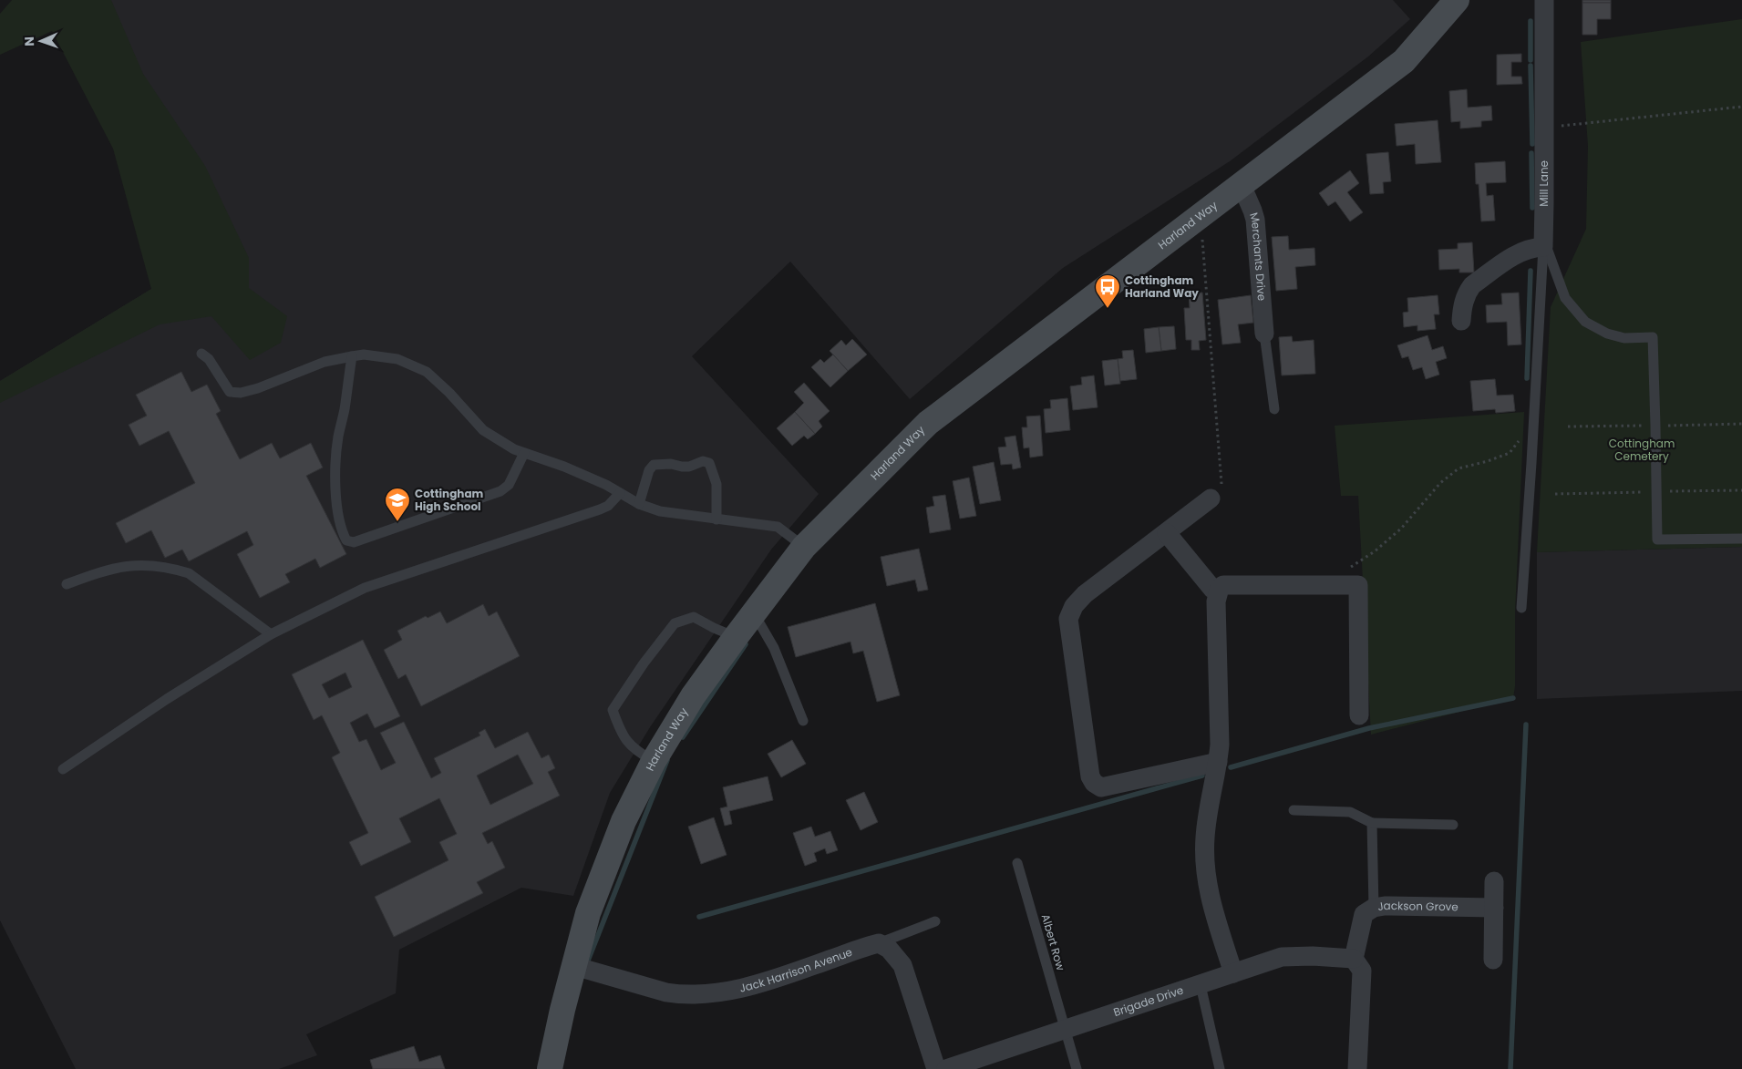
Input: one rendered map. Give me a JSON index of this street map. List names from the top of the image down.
{
  "streets": {
    "main road": ["Harland Way"],
    "street": [
      "Mill Lane",
      "Merchants Drive",
      "Jackson Grove",
      "Jack Harrison Avenue",
      "Brigade Drive"
    ],
    "lane": ["Albert Row"]
  },
  "crossings": [
    ["Harland Way", "Merchants Drive"],
    ["Harland Way", "Jack Harrison Avenue"],
    ["Jackson Grove", "Brigade Drive"],
    ["Albert Row", "Brigade Drive"]
  ],
  "parks": ["Cottingham Cemetery"],
  "places": {
    "bus stop": ["Cottingham Harland Way"],
    "school or university": ["Cottingham High School"]
  },
  "north": "left"
}
